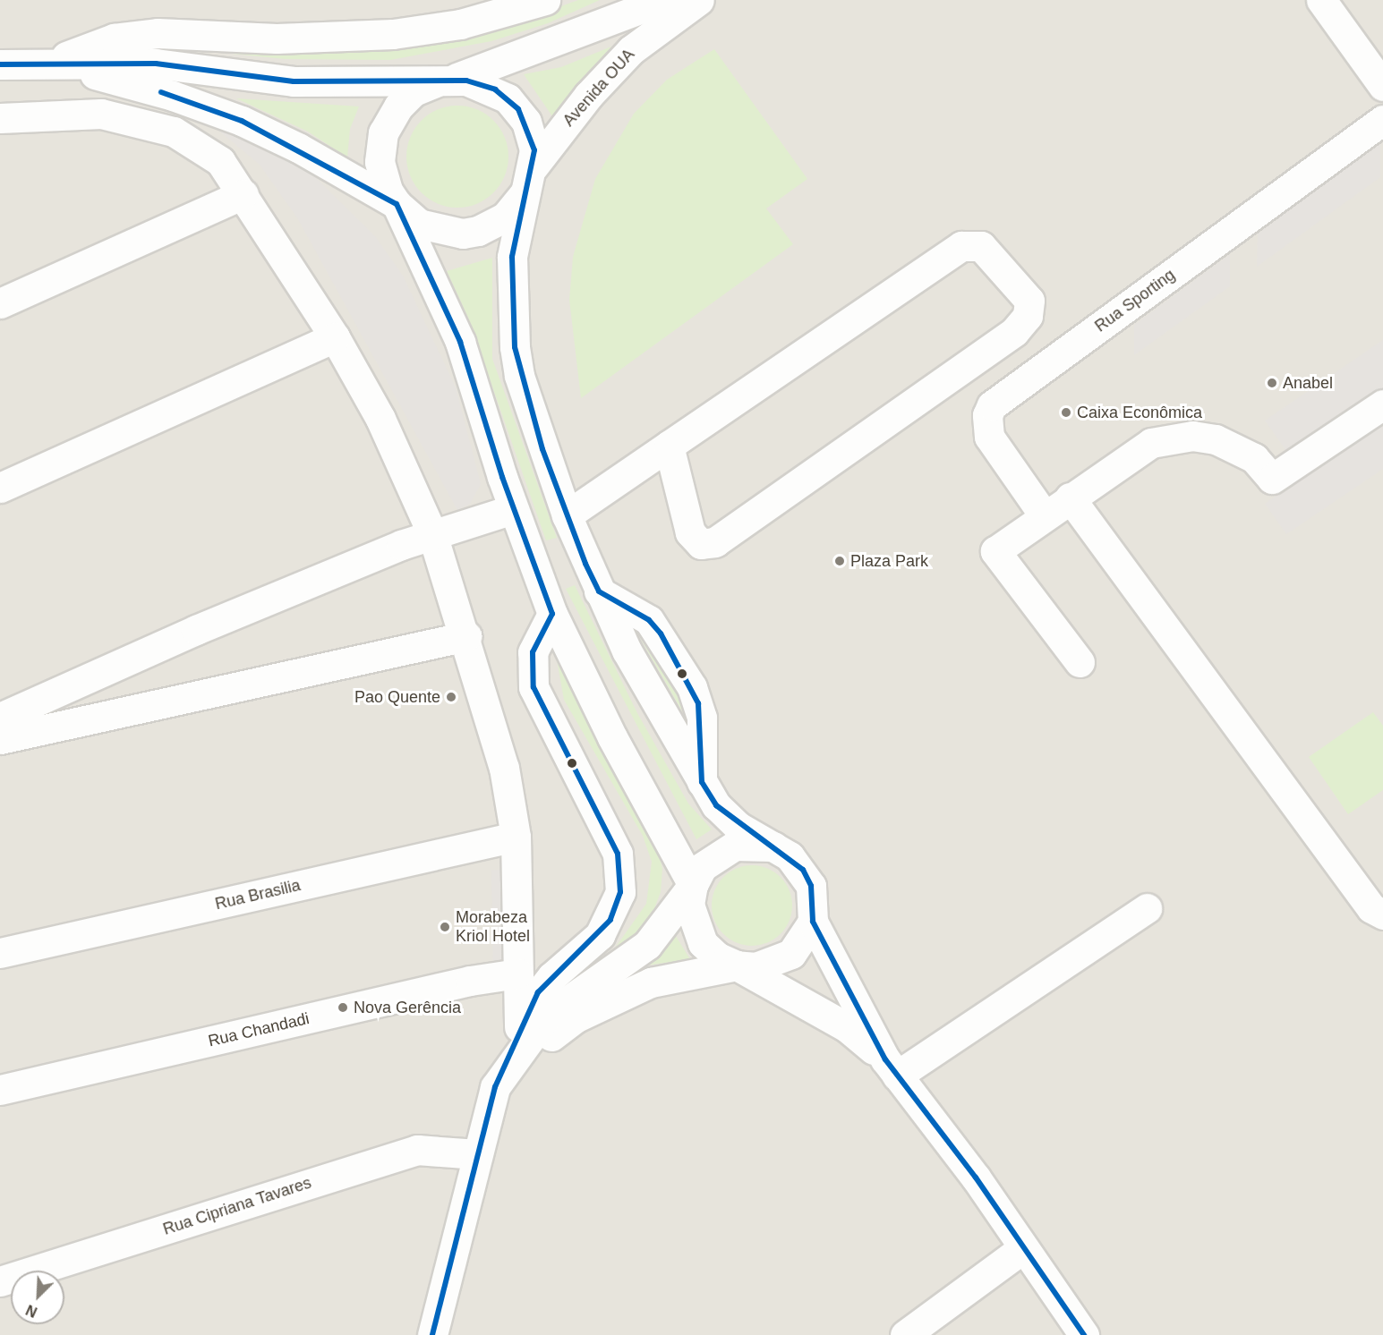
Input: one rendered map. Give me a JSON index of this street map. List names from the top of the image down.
{
  "streets": {
    "street": [
      "Avenida OUA",
      "Rua Sporting",
      "Rua Brasilia",
      "Rua Chandadi",
      "Rua Cipriana Tavares"
    ]
  },
  "places": [
    "Anabel",
    "Caixa Econômica",
    "Plaza Park",
    "Pao Quente",
    "Morabeza Kriol Hotel",
    "Nova Gerência"
  ],
  "north": "bottom left"
}
